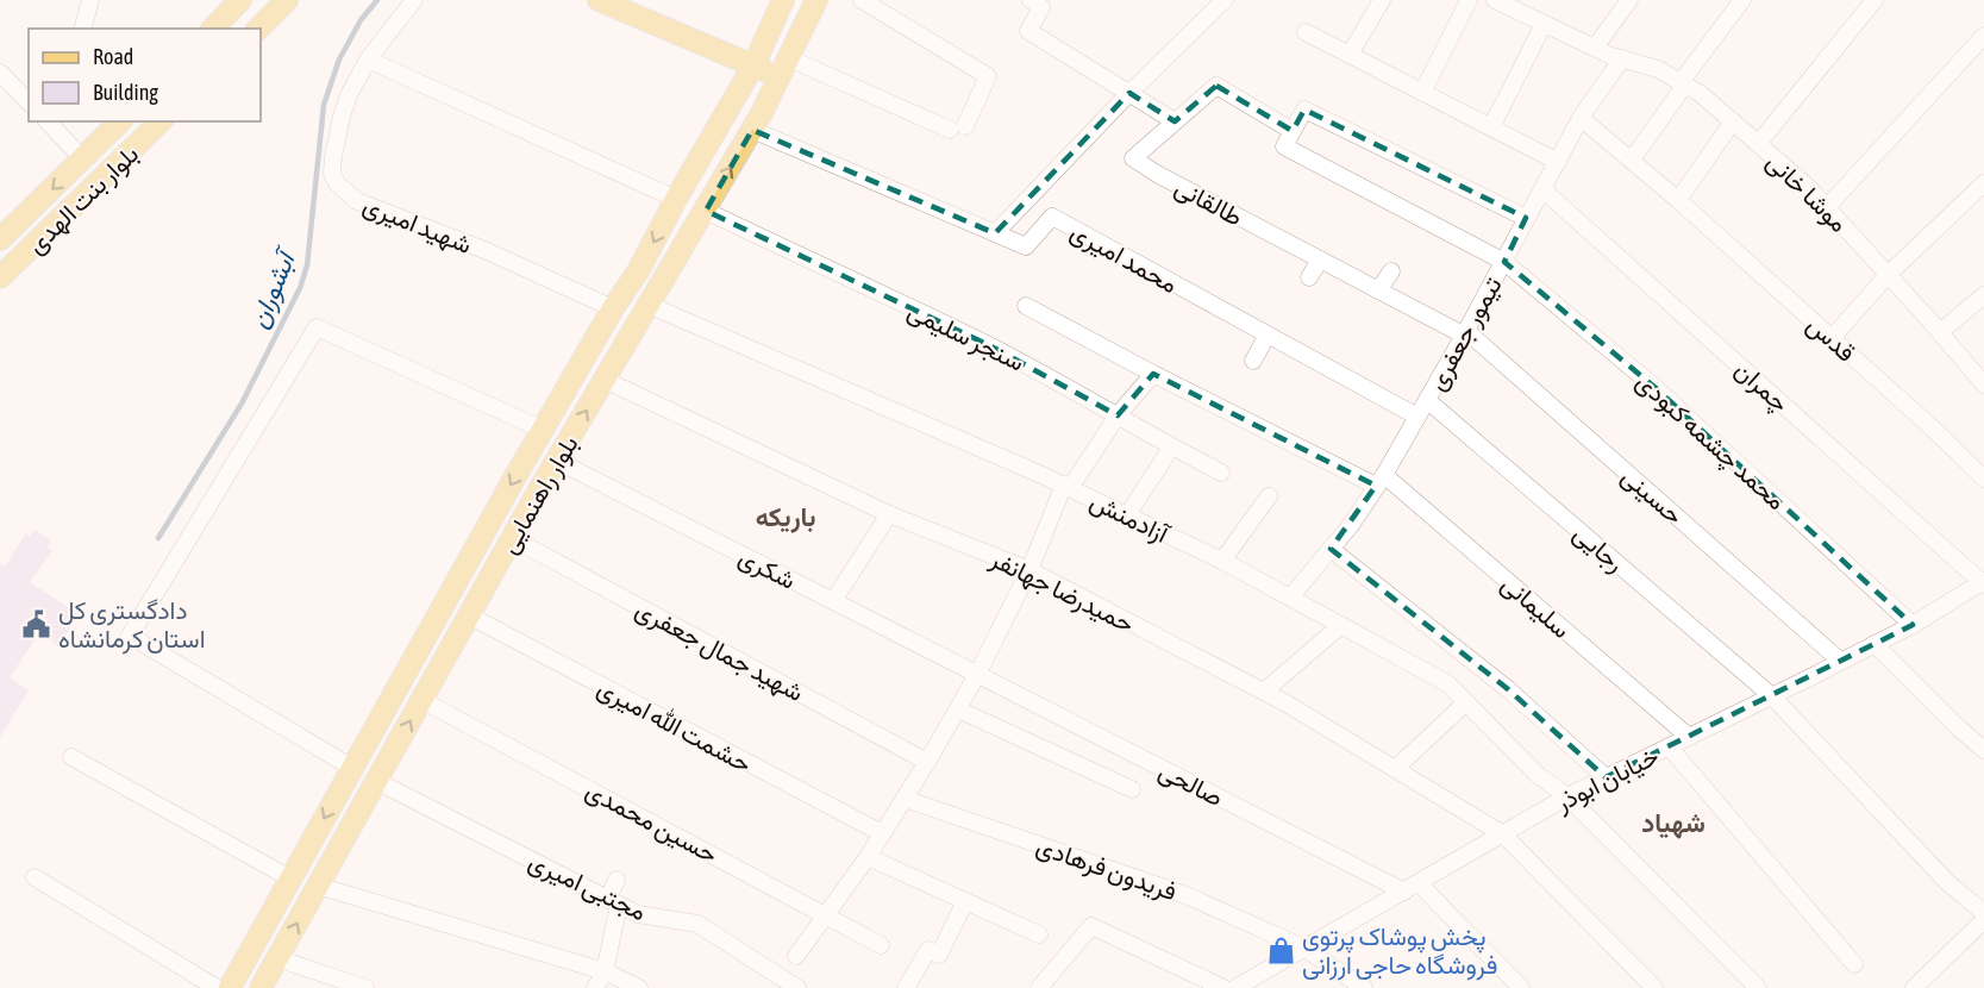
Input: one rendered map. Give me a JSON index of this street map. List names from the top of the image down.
{
  "streets": {
    "main road": ["بلوار بنت الهدی", "بلوار راهنمایی"],
    "street": [
      "موشا خانی",
      "طالقانی",
      "شهید امیری",
      "محمد امیری",
      "تیمور جعفری",
      "سنجر سلیمی",
      "قدس",
      "چمران",
      "محمد چشمه کبودی",
      "حسینی",
      "آزادمنش",
      "رجایی",
      "شکری",
      "حمیدرضا جهانفر",
      "سلیمانی",
      "شهید جمال جعفری",
      "حشمت الله امیری",
      "خیابان ابوذر",
      "صالحی",
      "حسین محمدی",
      "فریدون فرهادی",
      "مجتبی امیری"
    ]
  },
  "crossings": [
    ["موشا خانی", "تیمور جعفری"],
    ["طالقانی", "تیمور جعفری"],
    ["طالقانی", "محمد چشمه کبودی"],
    ["طالقانی", "حسینی"],
    ["شهید امیری", "بلوار راهنمایی"],
    ["محمد امیری", "تیمور جعفری"],
    ["محمد امیری", "بلوار راهنمایی"],
    ["تیمور جعفری", "قدس"],
    ["تیمور جعفری", "چمران"],
    ["تیمور جعفری", "محمد چشمه کبودی"],
    ["تیمور جعفری", "حسینی"],
    ["تیمور جعفری", "آزادمنش"],
    ["تیمور جعفری", "رجایی"],
    ["تیمور جعفری", "سلیمانی"],
    ["سنجر سلیمی", "بلوار راهنمایی"],
    ["چمران", "خیابان ابوذر"],
    ["محمد چشمه کبودی", "خیابان ابوذر"],
    ["بلوار راهنمایی", "آزادمنش"],
    ["بلوار راهنمایی", "شکری"],
    ["بلوار راهنمایی", "حمیدرضا جهانفر"],
    ["بلوار راهنمایی", "شهید جمال جعفری"],
    ["بلوار راهنمایی", "حشمت الله امیری"],
    ["بلوار راهنمایی", "حسین محمدی"],
    ["بلوار راهنمایی", "مجتبی امیری"],
    ["حسینی", "خیابان ابوذر"],
    ["آزادمنش", "خیابان ابوذر"],
    ["رجایی", "خیابان ابوذر"],
    ["شکری", "صالحی"],
    ["حمیدرضا جهانفر", "خیابان ابوذر"],
    ["سلیمانی", "خیابان ابوذر"],
    ["خیابان ابوذر", "صالحی"],
    ["خیابان ابوذر", "فریدون فرهادی"]
  ],
  "districts": ["باریکه", "شهیاد"],
  "water": ["آبشوران"],
  "places": {
    "public building": ["دادگستری کل استان کرمانشاه"],
    "shop": ["پخش پوشاک پرتوی فروشگاه حاجی ارزانی"]
  },
  "legend": ["Road", "Building"]
}
